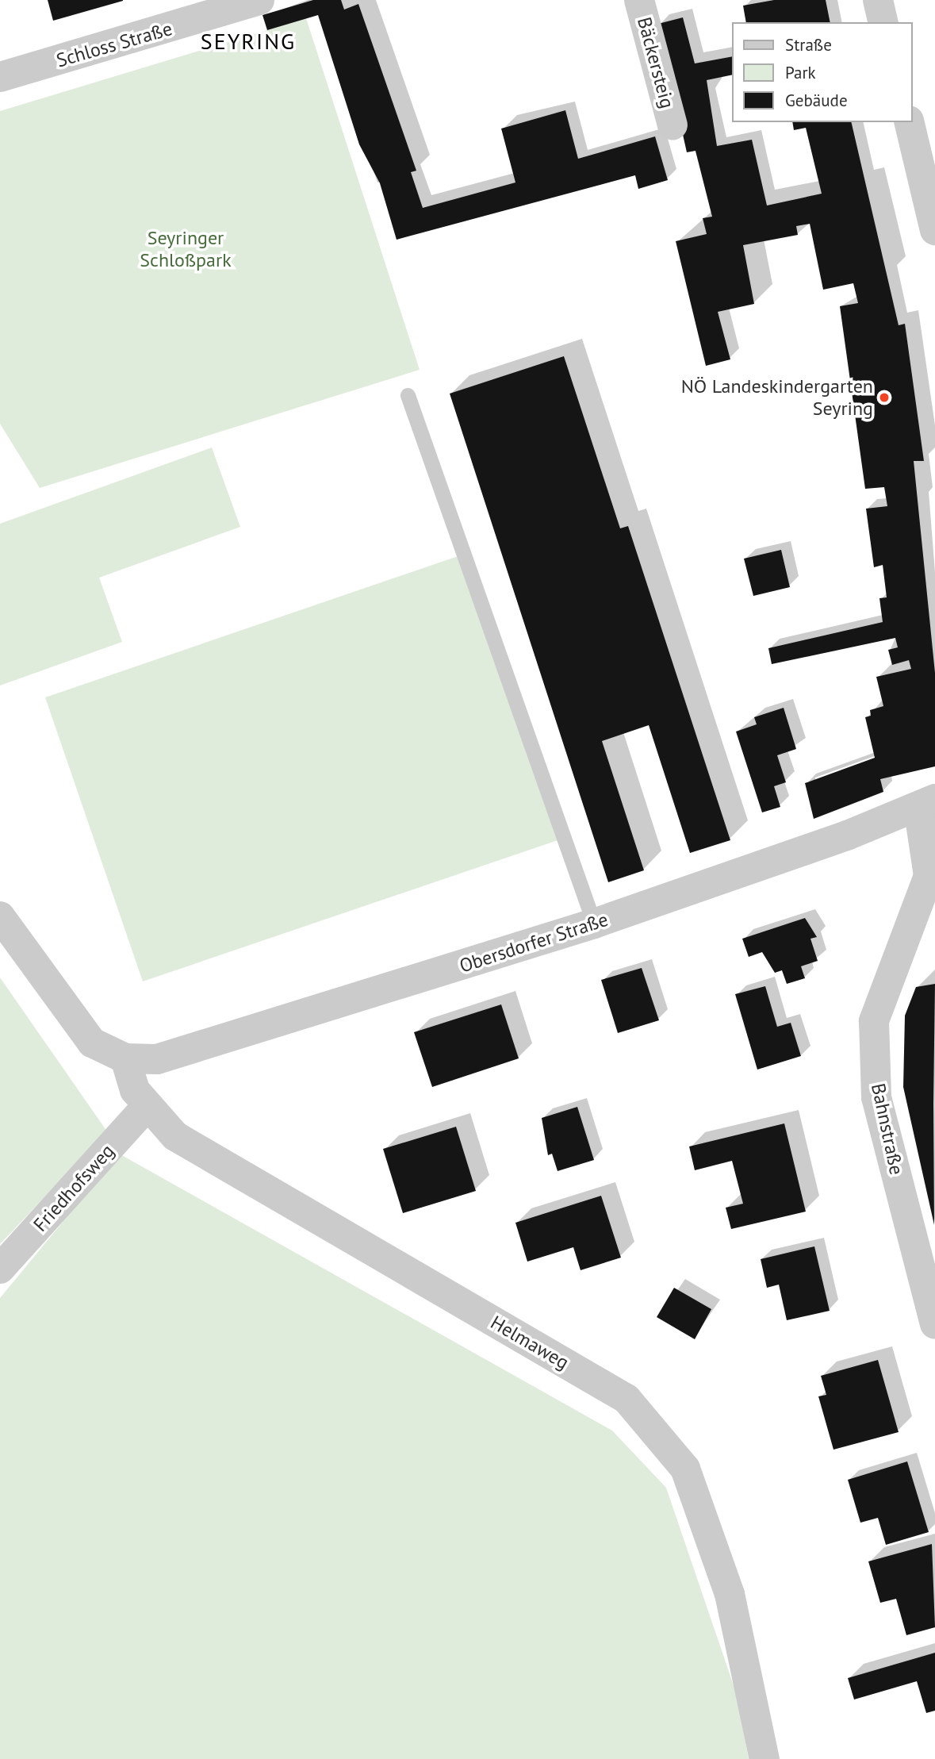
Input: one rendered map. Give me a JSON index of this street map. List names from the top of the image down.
{
  "streets": {
    "street": [
      "Schloss Straße",
      "Bäckersteig",
      "Obersdorfer Straße",
      "Bahnstraße",
      "Friedhofsweg",
      "Helmaweg"
    ]
  },
  "crossings": [
    ["Obersdorfer Straße", "Bahnstraße"],
    ["Obersdorfer Straße", "Helmaweg"],
    ["Friedhofsweg", "Helmaweg"]
  ],
  "districts": ["SEYRING"],
  "parks": ["Seyringer Schloßpark"],
  "places": ["NÖ Landeskindergarten Seyring"],
  "legend": ["Straße", "Park", "Gebäude"]
}
